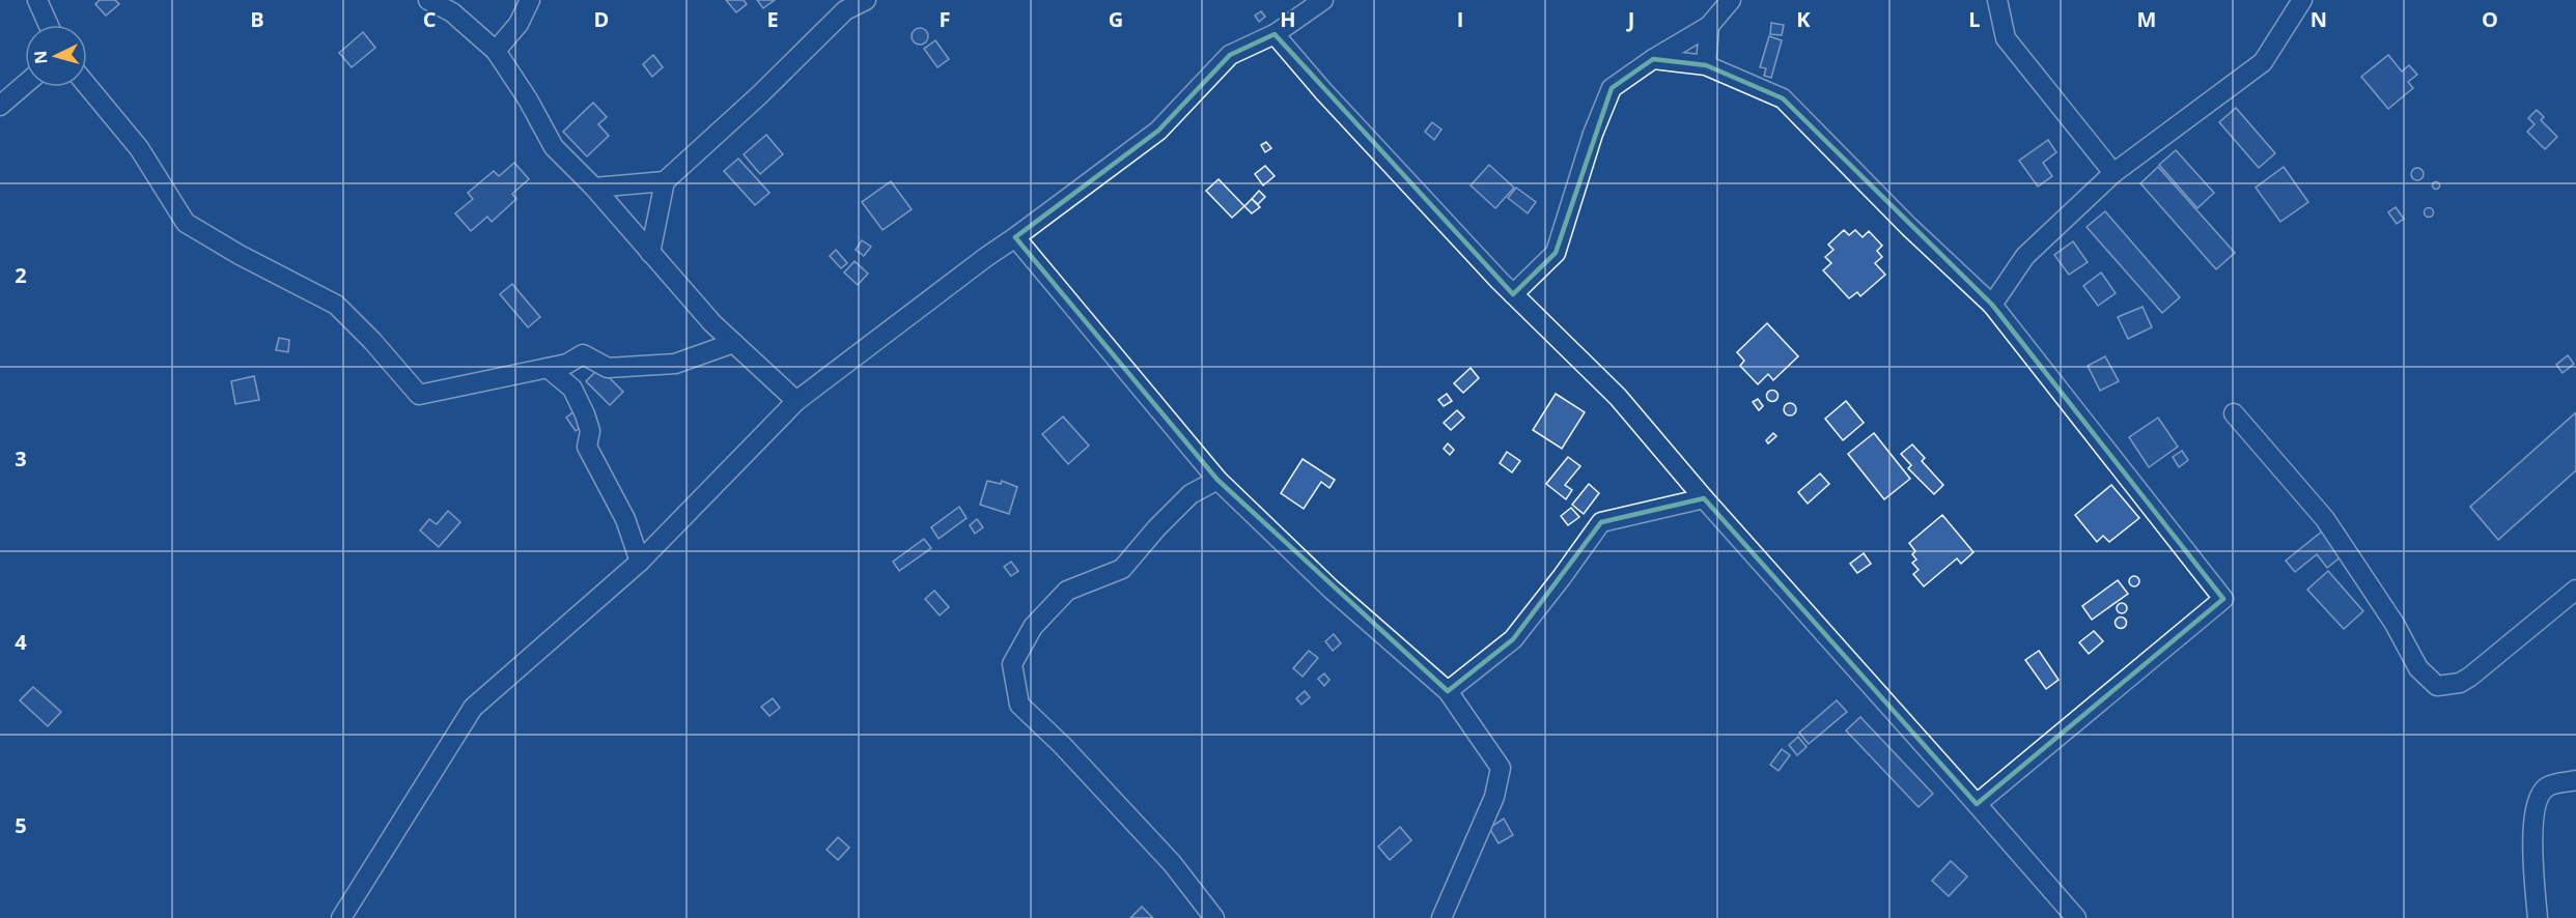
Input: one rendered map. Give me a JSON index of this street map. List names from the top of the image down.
{
  "north": "left",
  "grid": {
    "columns": [
      "B",
      "C",
      "D",
      "E",
      "F",
      "G",
      "H",
      "I",
      "J",
      "K",
      "L",
      "M",
      "N",
      "O"
    ],
    "rows": [
      "2",
      "3",
      "4",
      "5"
    ]
  }
}
